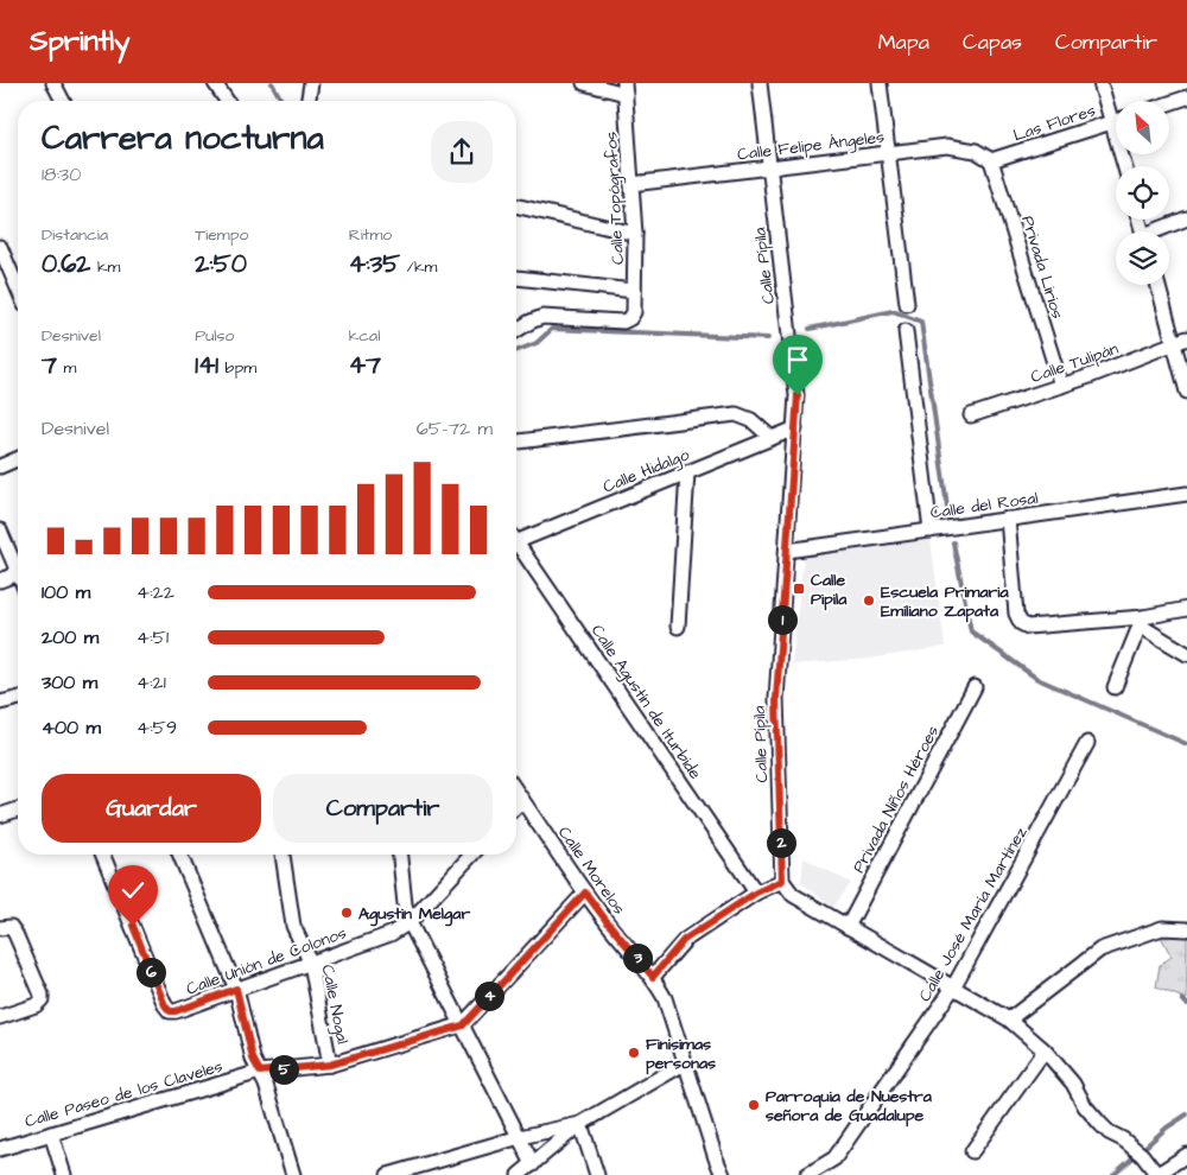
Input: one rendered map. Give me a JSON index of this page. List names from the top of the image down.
{
  "streets": {
    "street": [
      "Las Flores",
      "Calle Felipe Ángeles",
      "Calle Topógrafos",
      "Calle Pípila",
      "Privada Lirios",
      "Calle Tulipán",
      "Calle Hidalgo",
      "Calle del Rosal",
      "Calle Agustín de Iturbide",
      "Privada Niños Héroes",
      "Calle Morelos",
      "Calle José María Martínez",
      "Calle Unión de Colonos",
      "Calle Nogal",
      "Calle Paseo de los Claveles"
    ]
  },
  "crossings": [
    ["Las Flores", "Calle Felipe Ángeles"],
    ["Las Flores", "Privada Lirios"],
    ["Calle Felipe Ángeles", "Calle Topógrafos"],
    ["Calle Felipe Ángeles", "Calle Pípila"],
    ["Calle Felipe Ángeles", "Privada Lirios"],
    ["Calle Pípila", "Calle Hidalgo"],
    ["Calle Pípila", "Calle del Rosal"],
    ["Privada Lirios", "Calle Tulipán"],
    ["Calle Unión de Colonos", "Calle Nogal"],
    ["Calle Nogal", "Calle Paseo de los Claveles"]
  ],
  "places": {
    "transit": ["Calle Pipila"],
    "other": [
      "Escuela Primaria Emiliano Zapata",
      "Agustin Melgar",
      "Finisimas personas",
      "Parroquia de Nuestra señora de Guadalupe"
    ]
  },
  "north": "top left",
  "page": {
    "header": "Sprintly",
    "nav": ["Mapa", "Capas", "Compartir"],
    "heading": ["Carrera nocturna", "18:30"],
    "stats": [
      ["Distancia", "0.62 km"],
      ["Tiempo", "2:50"],
      ["Ritmo", "4:35 /km"],
      ["Desnivel", "7 m"],
      ["Pulso", "141 bpm"],
      ["kcal", "47"]
    ],
    "chart": ["Desnivel", "65–72 m"],
    "list": [
      {
        "name": "100 m",
        "note": "4:22"
      },
      {
        "name": "200 m",
        "note": "4:51"
      },
      {
        "name": "300 m",
        "note": "4:21"
      },
      {
        "name": "400 m",
        "note": "4:59"
      }
    ],
    "pins": [
      "1",
      "2",
      "3",
      "6",
      "4",
      "5"
    ],
    "buttons": ["Guardar", "Compartir"]
  }
}
